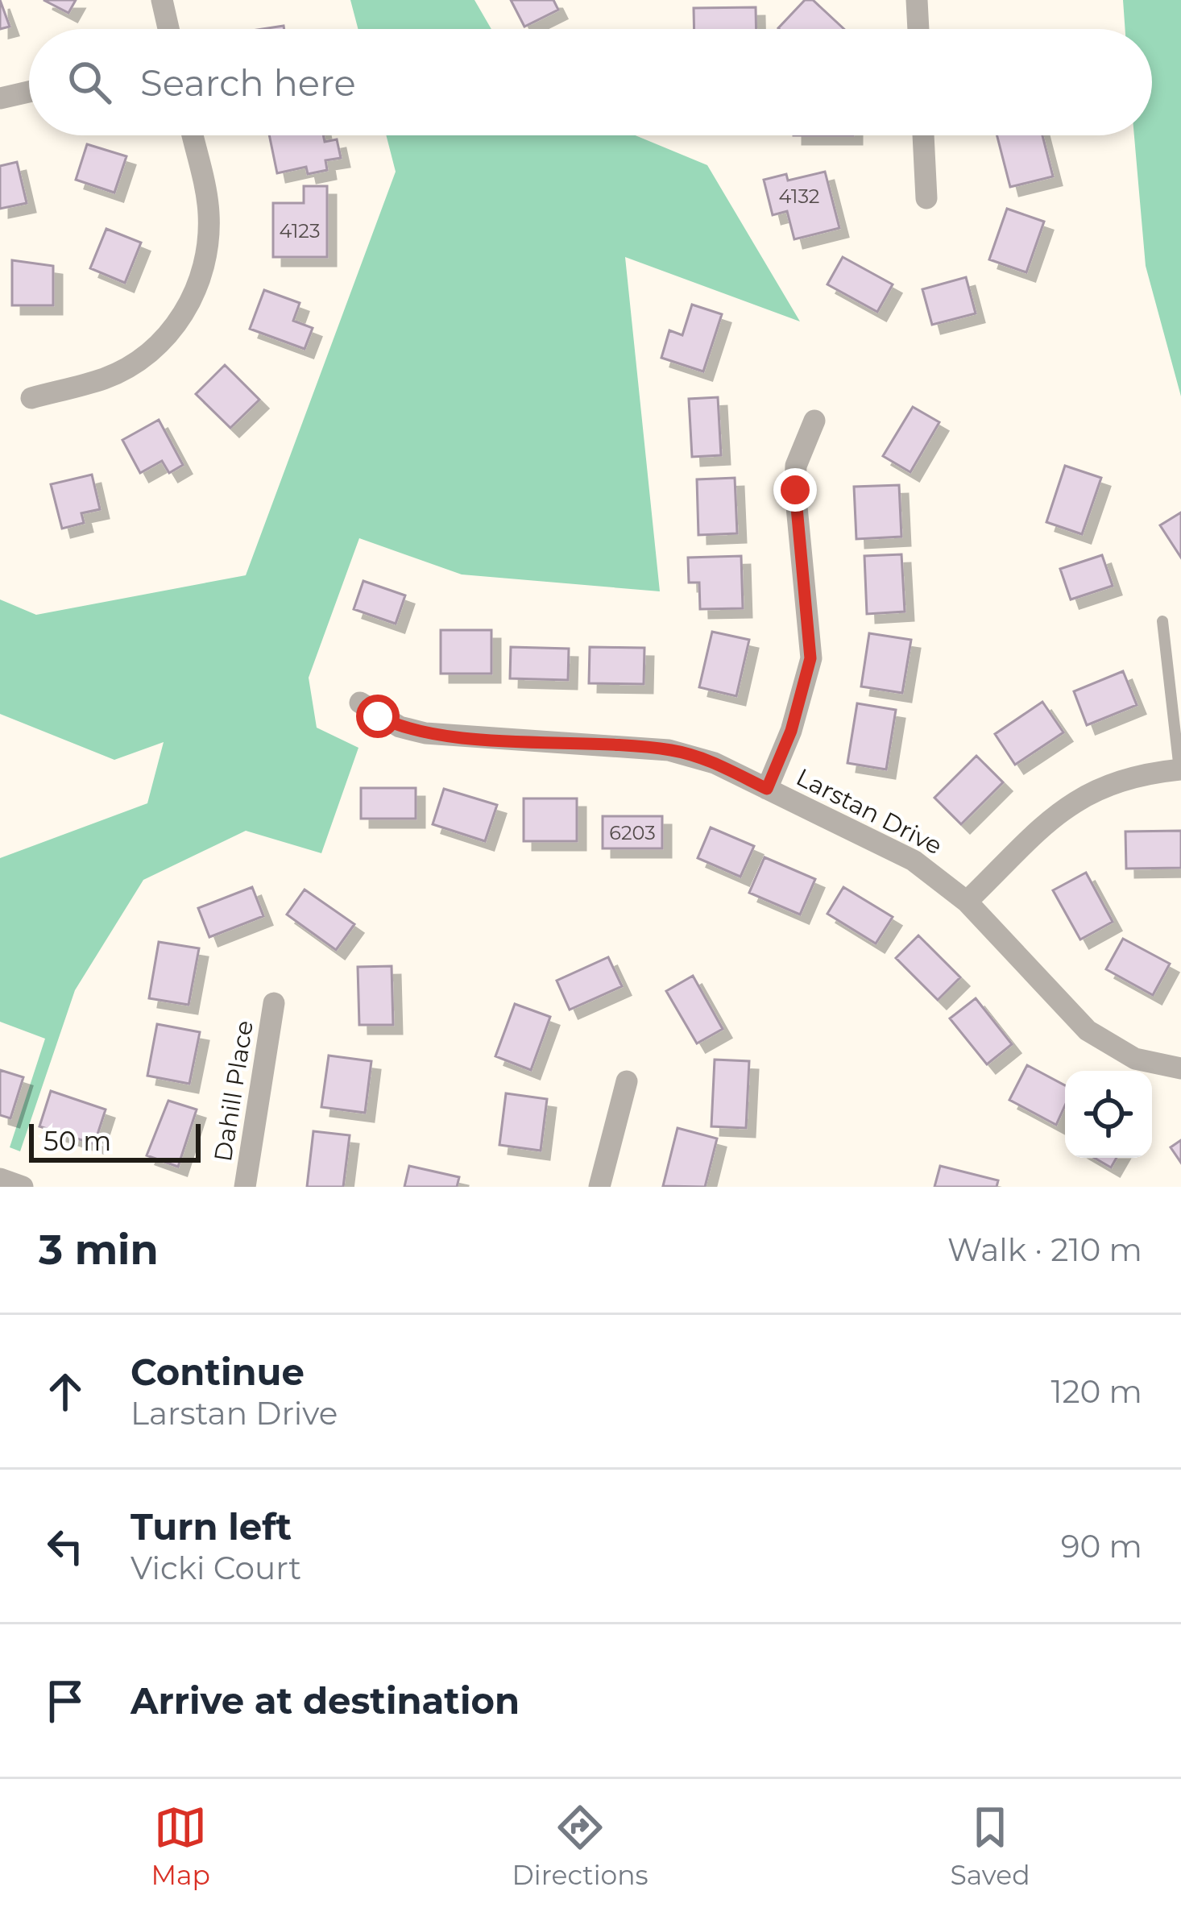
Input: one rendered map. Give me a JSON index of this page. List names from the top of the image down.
{
  "streets": {
    "street": ["Larstan Drive", "Dahill Place"]
  },
  "house_numbers": ["4132", "4123", "6203"],
  "scale_bar": "50 m",
  "page": {
    "search": "Search here",
    "scale": "50 m",
    "heading": ["3 min", "Walk · 210 m"],
    "list": [
      ["Continue", "Larstan Drive", "120 m"],
      ["Turn left", "Vicki Court", "90 m"],
      "Arrive at destination"
    ],
    "nav": ["Map", "Directions", "Saved"]
  }
}
